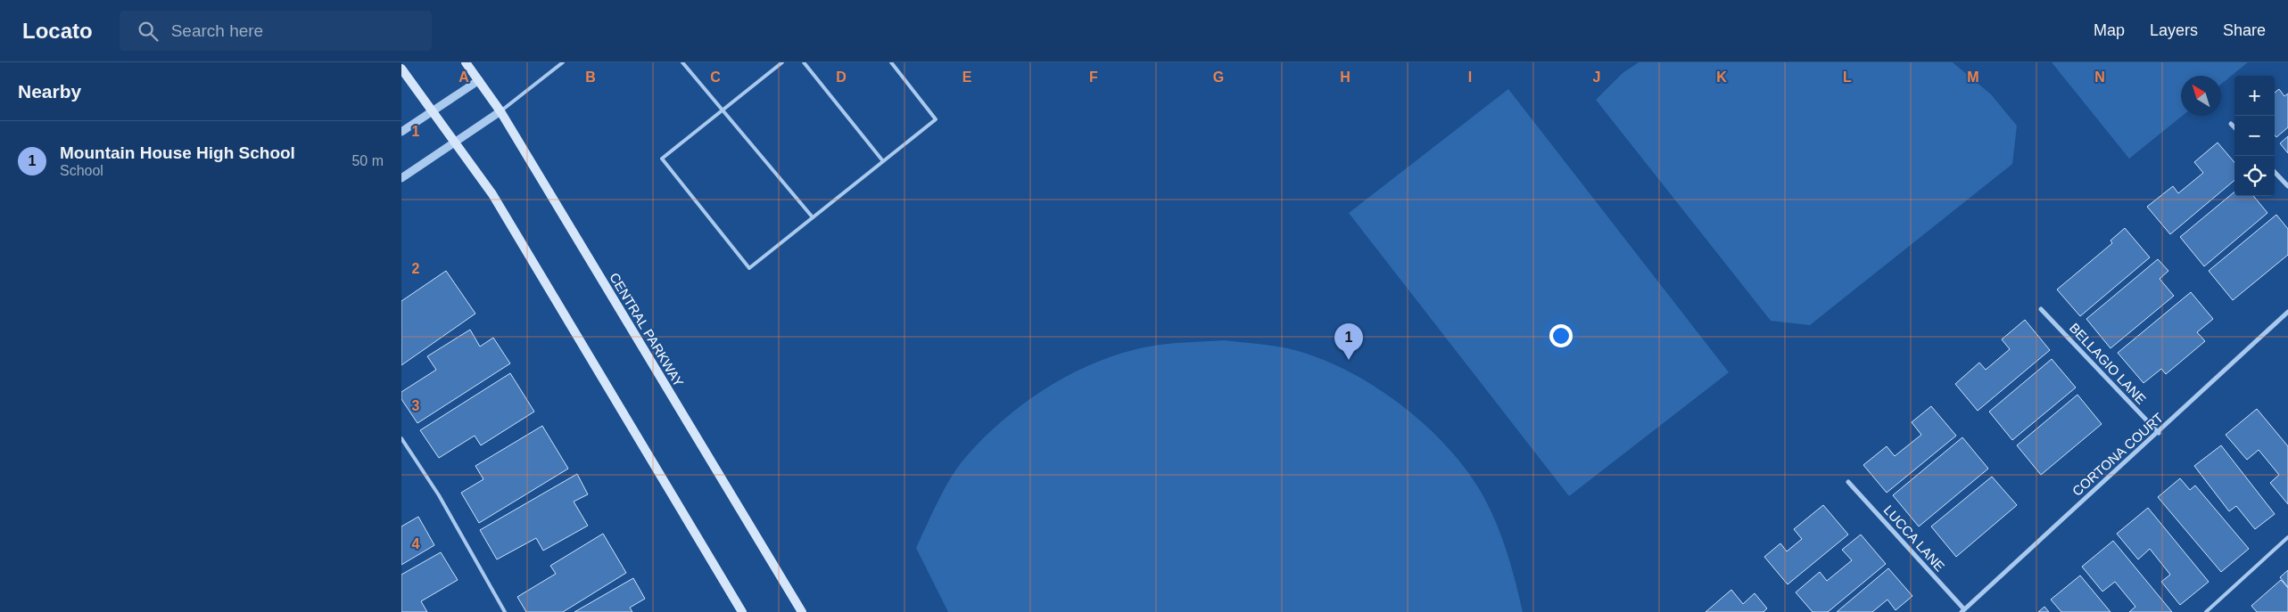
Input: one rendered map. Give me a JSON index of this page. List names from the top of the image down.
{
  "streets": {
    "main road": ["CENTRAL PARKWAY"],
    "street": ["BELLAGIO LANE", "CORTONA COURT", "LUCCA LANE"]
  },
  "crossings": [
    ["BELLAGIO LANE", "CORTONA COURT"],
    ["CORTONA COURT", "LUCCA LANE"]
  ],
  "north": "top left",
  "page": {
    "header": "Locato",
    "search": "Search here",
    "nav": ["Map", "Layers", "Share"],
    "heading": "Nearby",
    "map_buttons": ["+", "−"],
    "list": [
      {
        "mark": "1",
        "name": "Mountain House High School",
        "note": "School",
        "value": "50 m"
      }
    ],
    "pins": "1"
  },
  "grid": {
    "columns": [
      "A",
      "B",
      "C",
      "D",
      "E",
      "F",
      "G",
      "H",
      "I",
      "J",
      "K",
      "L",
      "M",
      "N"
    ],
    "rows": [
      "1",
      "2",
      "3",
      "4"
    ]
  }
}
